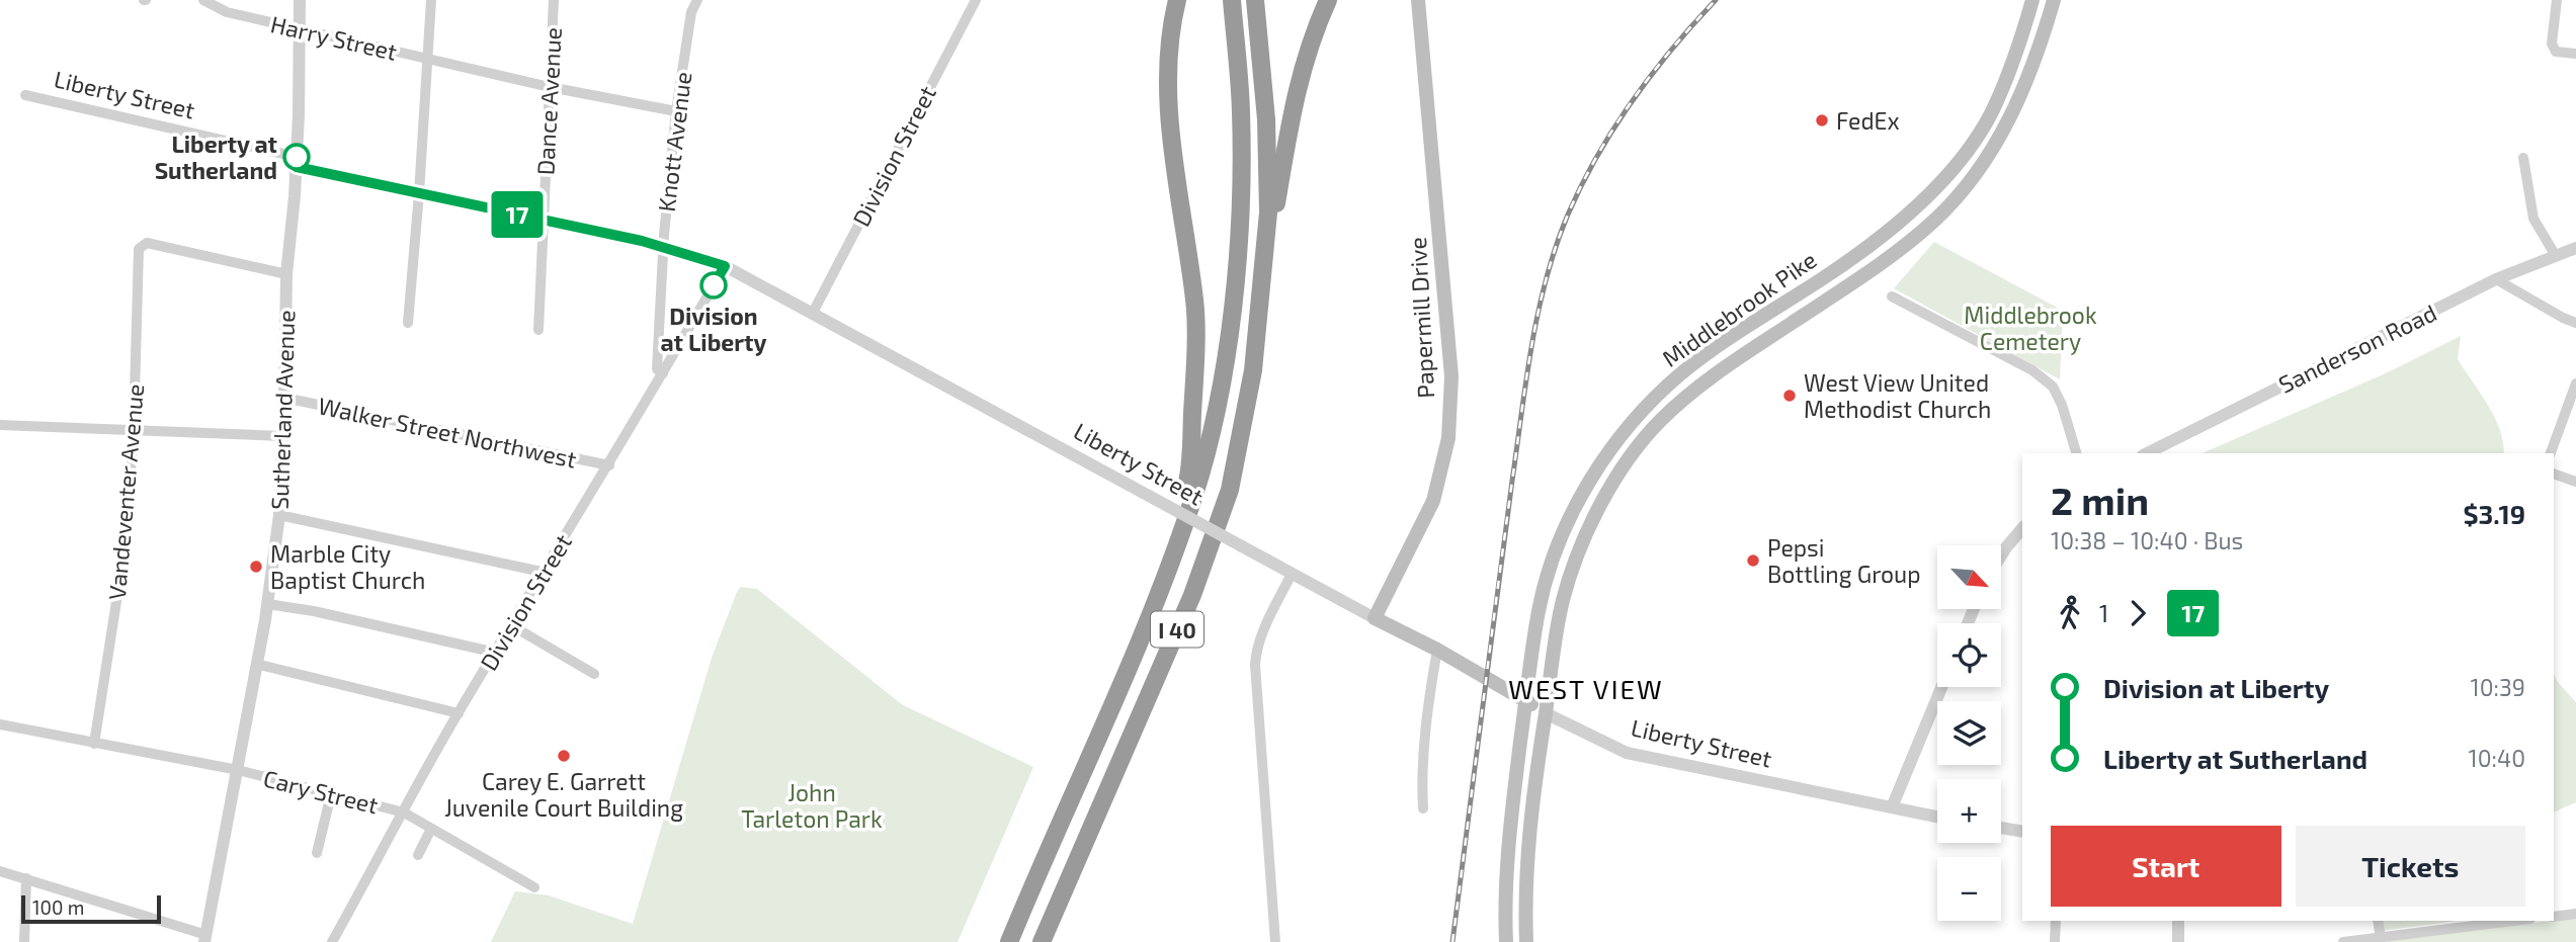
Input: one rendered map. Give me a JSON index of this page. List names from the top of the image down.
{
  "streets": {
    "highway": ["I 40"],
    "main road": ["Liberty Street", "Middlebrook Pike", "Papermill Drive"],
    "street": [
      "Harry Street",
      "Dance Avenue",
      "Knott Avenue",
      "Division Street",
      "Sanderson Road",
      "Sutherland Avenue",
      "Walker Street Northwest",
      "Vandeventer Avenue",
      "Cary Street"
    ]
  },
  "crossings": [
    ["Harry Street", "Dance Avenue"],
    ["Harry Street", "Knott Avenue"],
    ["Harry Street", "Sutherland Avenue"],
    ["Liberty Street", "Dance Avenue"],
    ["Liberty Street", "Knott Avenue"],
    ["Liberty Street", "Division Street"],
    ["Liberty Street", "Middlebrook Pike"],
    ["Liberty Street", "Papermill Drive"],
    ["Liberty Street", "Sutherland Avenue"],
    ["Knott Avenue", "Division Street"],
    ["Division Street", "Walker Street Northwest"],
    ["Division Street", "Cary Street"],
    ["Sutherland Avenue", "Walker Street Northwest"],
    ["Sutherland Avenue", "Vandeventer Avenue"],
    ["Sutherland Avenue", "Cary Street"],
    ["Vandeventer Avenue", "Cary Street"]
  ],
  "districts": ["WEST VIEW"],
  "parks": ["Middlebrook Cemetery", "John Tarleton Park"],
  "places": [
    "FedEx",
    "Liberty at Sutherland",
    "Division at Liberty",
    "West View United Methodist Church",
    "Pepsi Bottling Group",
    "Marble City Baptist Church",
    "Carey E. Garrett Juvenile Court Building"
  ],
  "lines": ["bus line 17"],
  "scale_bar": "100 m",
  "north": "bottom right",
  "page": {
    "on_map": "17",
    "heading": ["2 min", "10:38 – 10:40 · Bus", "$3.19"],
    "map_buttons": ["+", "−"],
    "legs": ["1", "17"],
    "list": [
      {
        "name": "Division at Liberty",
        "value": "10:39"
      },
      {
        "name": "Liberty at Sutherland",
        "value": "10:40"
      }
    ],
    "buttons": ["Start", "Tickets"],
    "scale": "100 m"
  }
}
